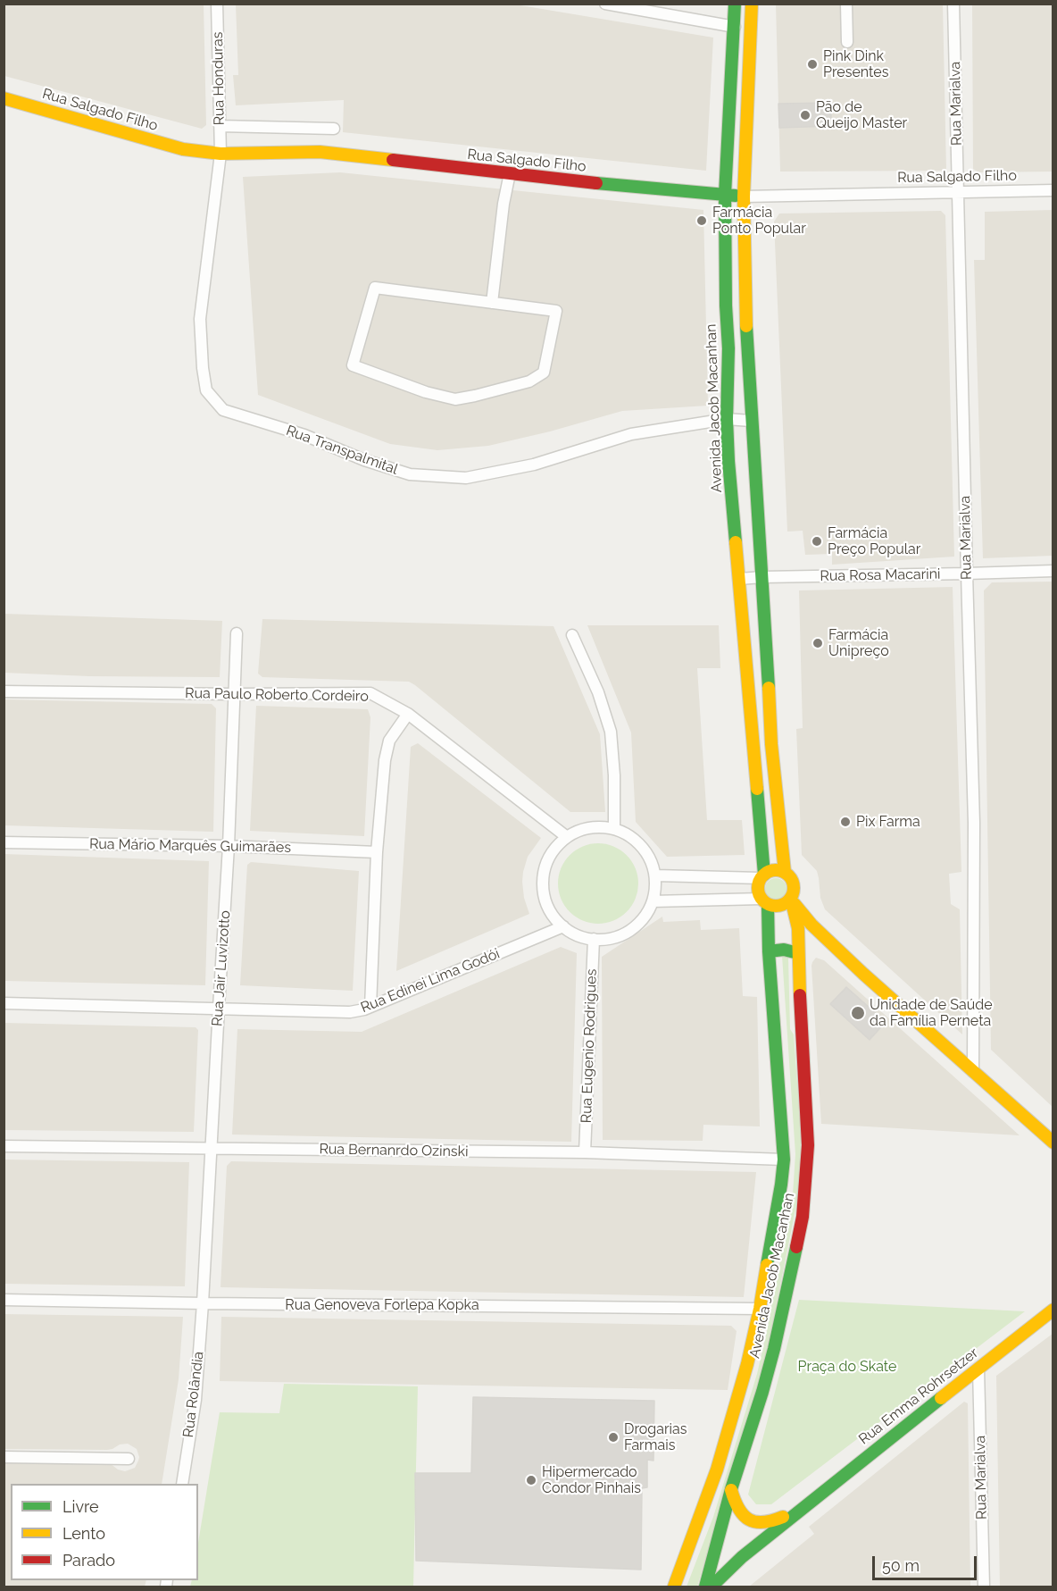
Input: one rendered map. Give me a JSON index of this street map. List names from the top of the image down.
{
  "streets": {
    "main road": ["Rua Salgado Filho", "Avenida Jacob Macanhan", "Rua Emma Rohrsetzer"],
    "street": [
      "Rua Honduras",
      "Rua Marialva",
      "Rua Transpalmital",
      "Rua Rosa Macarini",
      "Rua Paulo Roberto Cordeiro",
      "Rua Mário Marquês Guimarães",
      "Rua Jair Luvizotto",
      "Rua Edinei Lima Godói",
      "Rua Eugenio Rodrigues",
      "Rua Bernanrdo Ozinski",
      "Rua Genoveva Forlepa Kopka",
      "Rua Rolândia"
    ]
  },
  "crossings": [
    ["Rua Honduras", "Rua Salgado Filho"],
    ["Rua Honduras", "Rua Transpalmital"],
    ["Rua Marialva", "Rua Salgado Filho"],
    ["Rua Marialva", "Rua Rosa Macarini"],
    ["Rua Marialva", "Rua Emma Rohrsetzer"],
    ["Rua Salgado Filho", "Avenida Jacob Macanhan"],
    ["Rua Salgado Filho", "Rua Transpalmital"],
    ["Avenida Jacob Macanhan", "Rua Transpalmital"],
    ["Avenida Jacob Macanhan", "Rua Rosa Macarini"],
    ["Avenida Jacob Macanhan", "Rua Bernanrdo Ozinski"],
    ["Avenida Jacob Macanhan", "Rua Genoveva Forlepa Kopka"],
    ["Avenida Jacob Macanhan", "Rua Emma Rohrsetzer"],
    ["Rua Paulo Roberto Cordeiro", "Rua Jair Luvizotto"],
    ["Rua Paulo Roberto Cordeiro", "Rua Edinei Lima Godói"],
    ["Rua Paulo Roberto Cordeiro", "Rua Eugenio Rodrigues"],
    ["Rua Mário Marquês Guimarães", "Rua Jair Luvizotto"],
    ["Rua Jair Luvizotto", "Rua Edinei Lima Godói"],
    ["Rua Jair Luvizotto", "Rua Bernanrdo Ozinski"],
    ["Rua Jair Luvizotto", "Rua Genoveva Forlepa Kopka"],
    ["Rua Jair Luvizotto", "Rua Rolândia"],
    ["Rua Edinei Lima Godói", "Rua Eugenio Rodrigues"],
    ["Rua Eugenio Rodrigues", "Rua Bernanrdo Ozinski"],
    ["Rua Genoveva Forlepa Kopka", "Rua Rolândia"]
  ],
  "parks": ["Praça do Skate"],
  "places": [
    "Pink Dink Presentes",
    "Pão de Queijo Master",
    "Farmácia Ponto Popular",
    "Farmácia Preço Popular",
    "Farmácia Unipreço",
    "Pix Farma",
    "Unidade de Saúde da Família Perneta",
    "Drogarias Farmais",
    "Hipermercado Condor Pinhais"
  ],
  "legend": ["Livre", "Lento", "Parado"],
  "scale_bar": "50 m"
}
